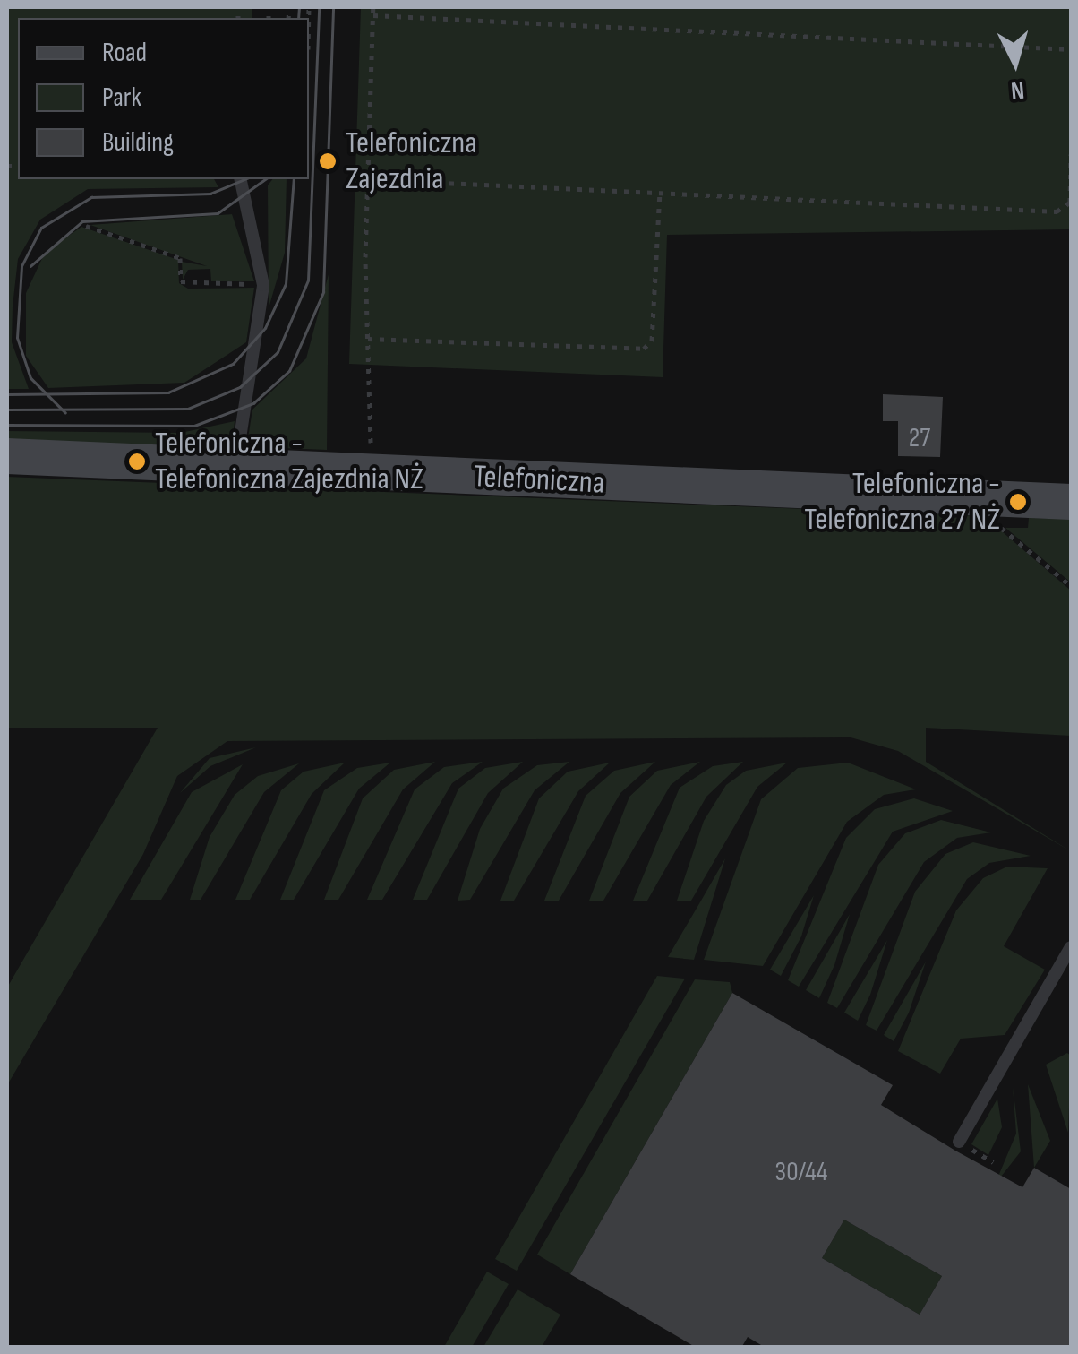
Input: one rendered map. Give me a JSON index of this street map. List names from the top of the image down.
{
  "streets": {
    "street": ["Telefoniczna"]
  },
  "places": ["Telefoniczna Zajezdnia", "Telefoniczna - Telefoniczna Zajezdnia NŻ", "Telefoniczna - Telefoniczna 27 NŻ"],
  "house_numbers": ["27", "30/44"],
  "legend": ["Road", "Park", "Building"],
  "north": "bottom"
}
